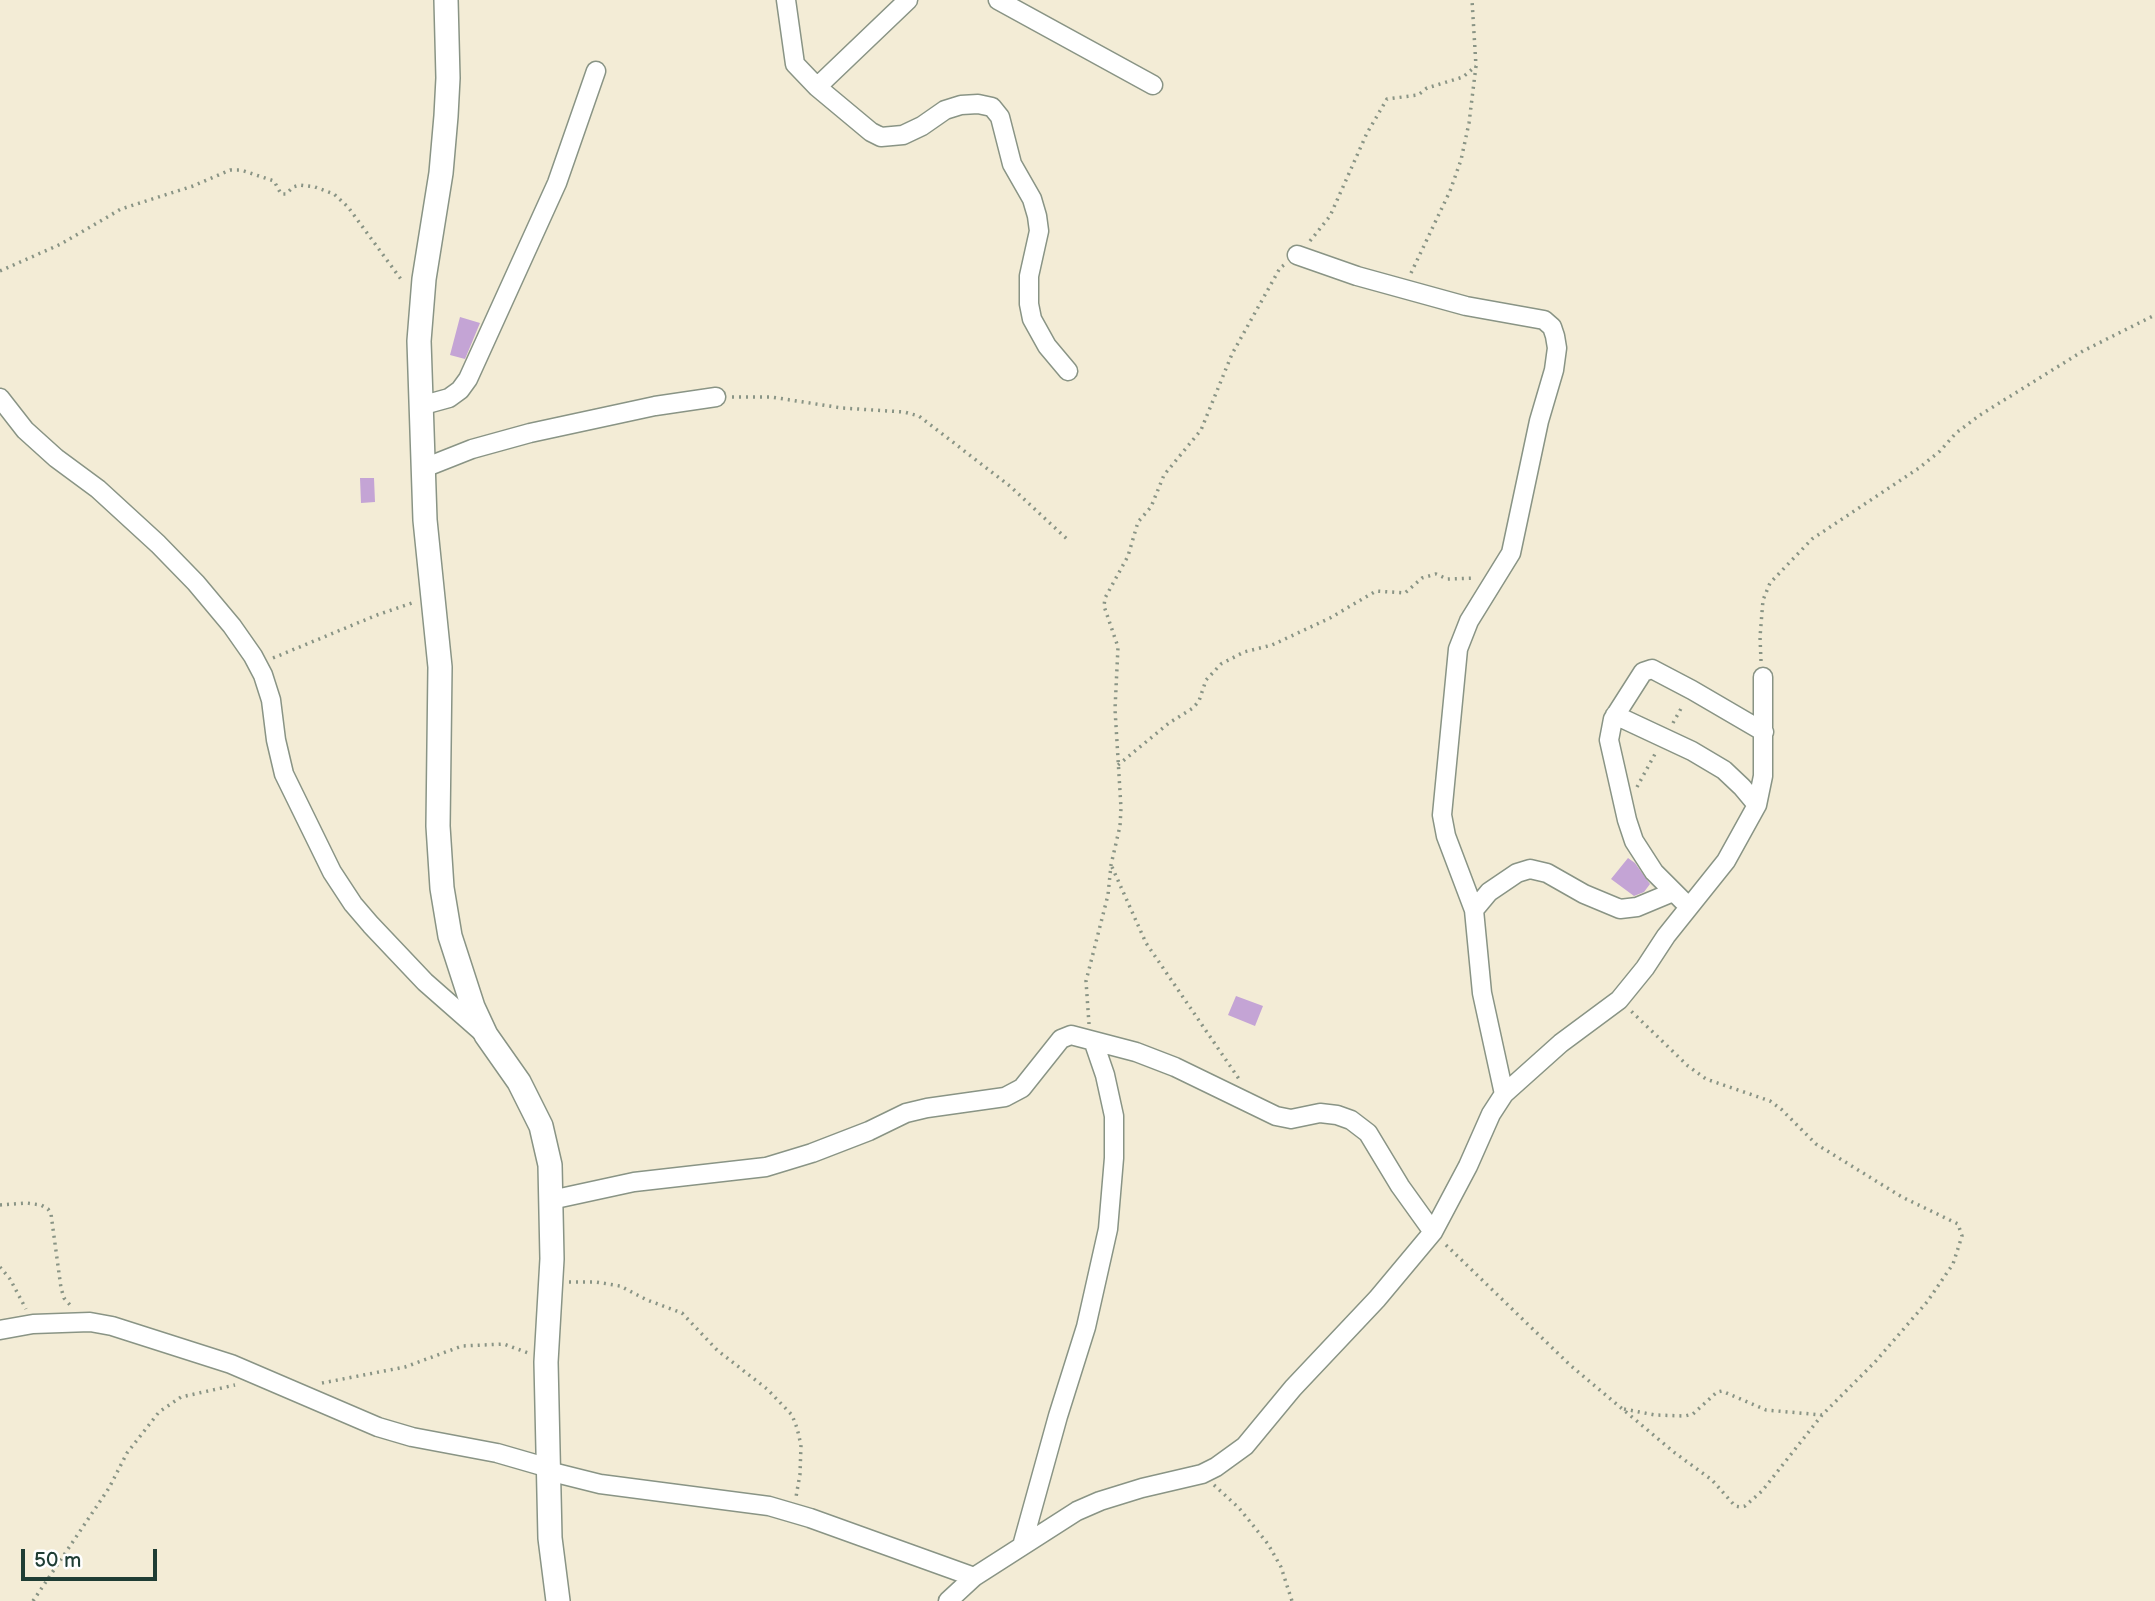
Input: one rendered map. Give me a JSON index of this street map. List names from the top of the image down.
{
  "scale_bar": "50 m"
}
